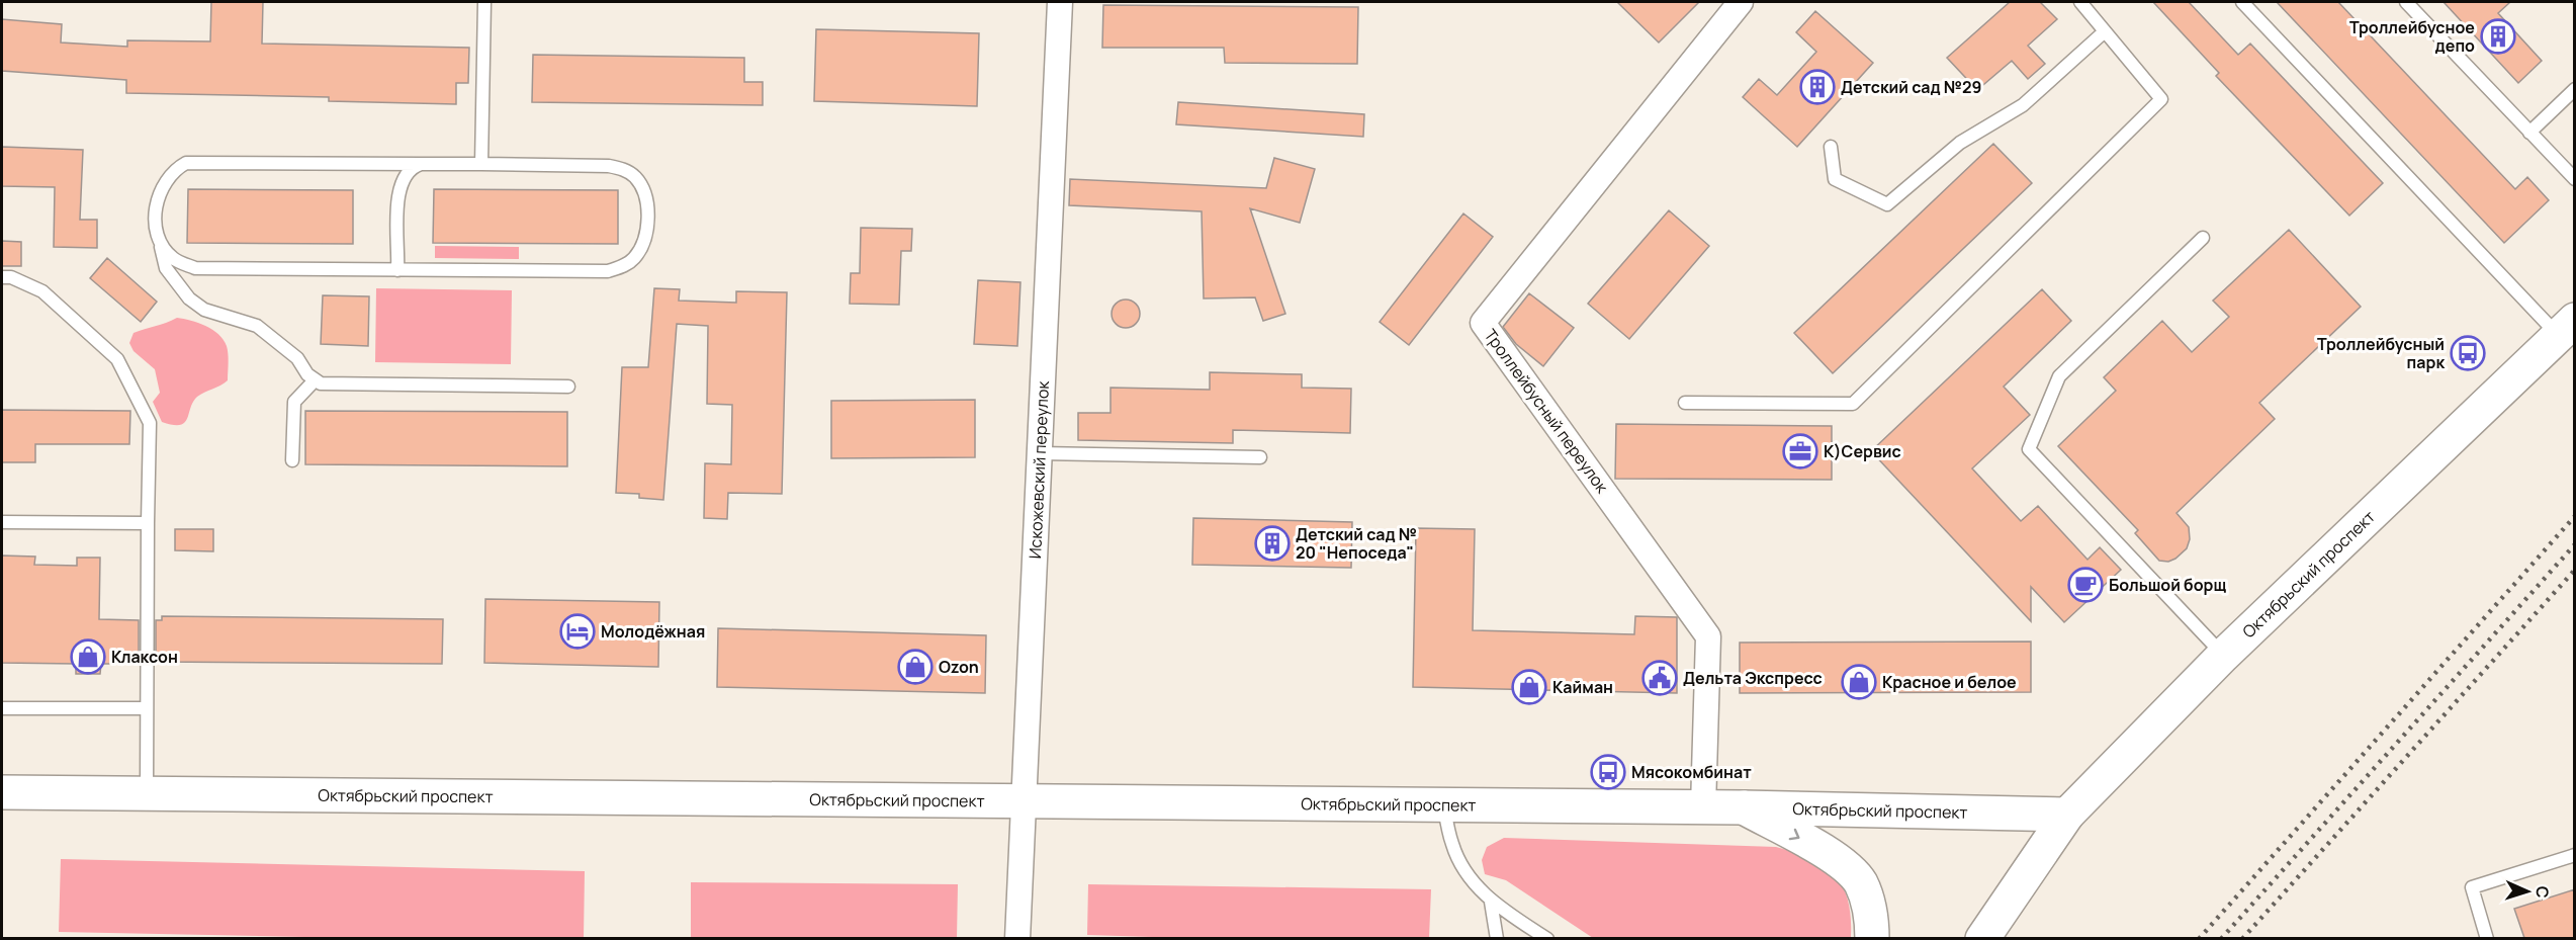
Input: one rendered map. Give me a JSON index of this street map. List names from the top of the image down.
{
  "streets": {
    "main road": ["Октябрьский проспект"],
    "street": ["Троллейбусный переулок", "Искожевский переулок"]
  },
  "crossings": [
    ["Троллейбусный переулок", "Октябрьский проспект"],
    ["Искожевский переулок", "Октябрьский проспект"]
  ],
  "places": {
    "building": ["Троллейбусное депо", "Детский сад №29", "Детский сад № 20 \"Непоседа\""],
    "bus stop": ["Троллейбусный парк", "Мясокомбинат"],
    "office": ["К)Сервис"],
    "cafe": ["Большой борщ"],
    "hotel": ["Молодёжная"],
    "shop": [
      "Клаксон",
      "Ozon",
      "Красное и белое",
      "Кайман"
    ],
    "public building": ["Дельта Экспресс"]
  },
  "north": "right"
}
